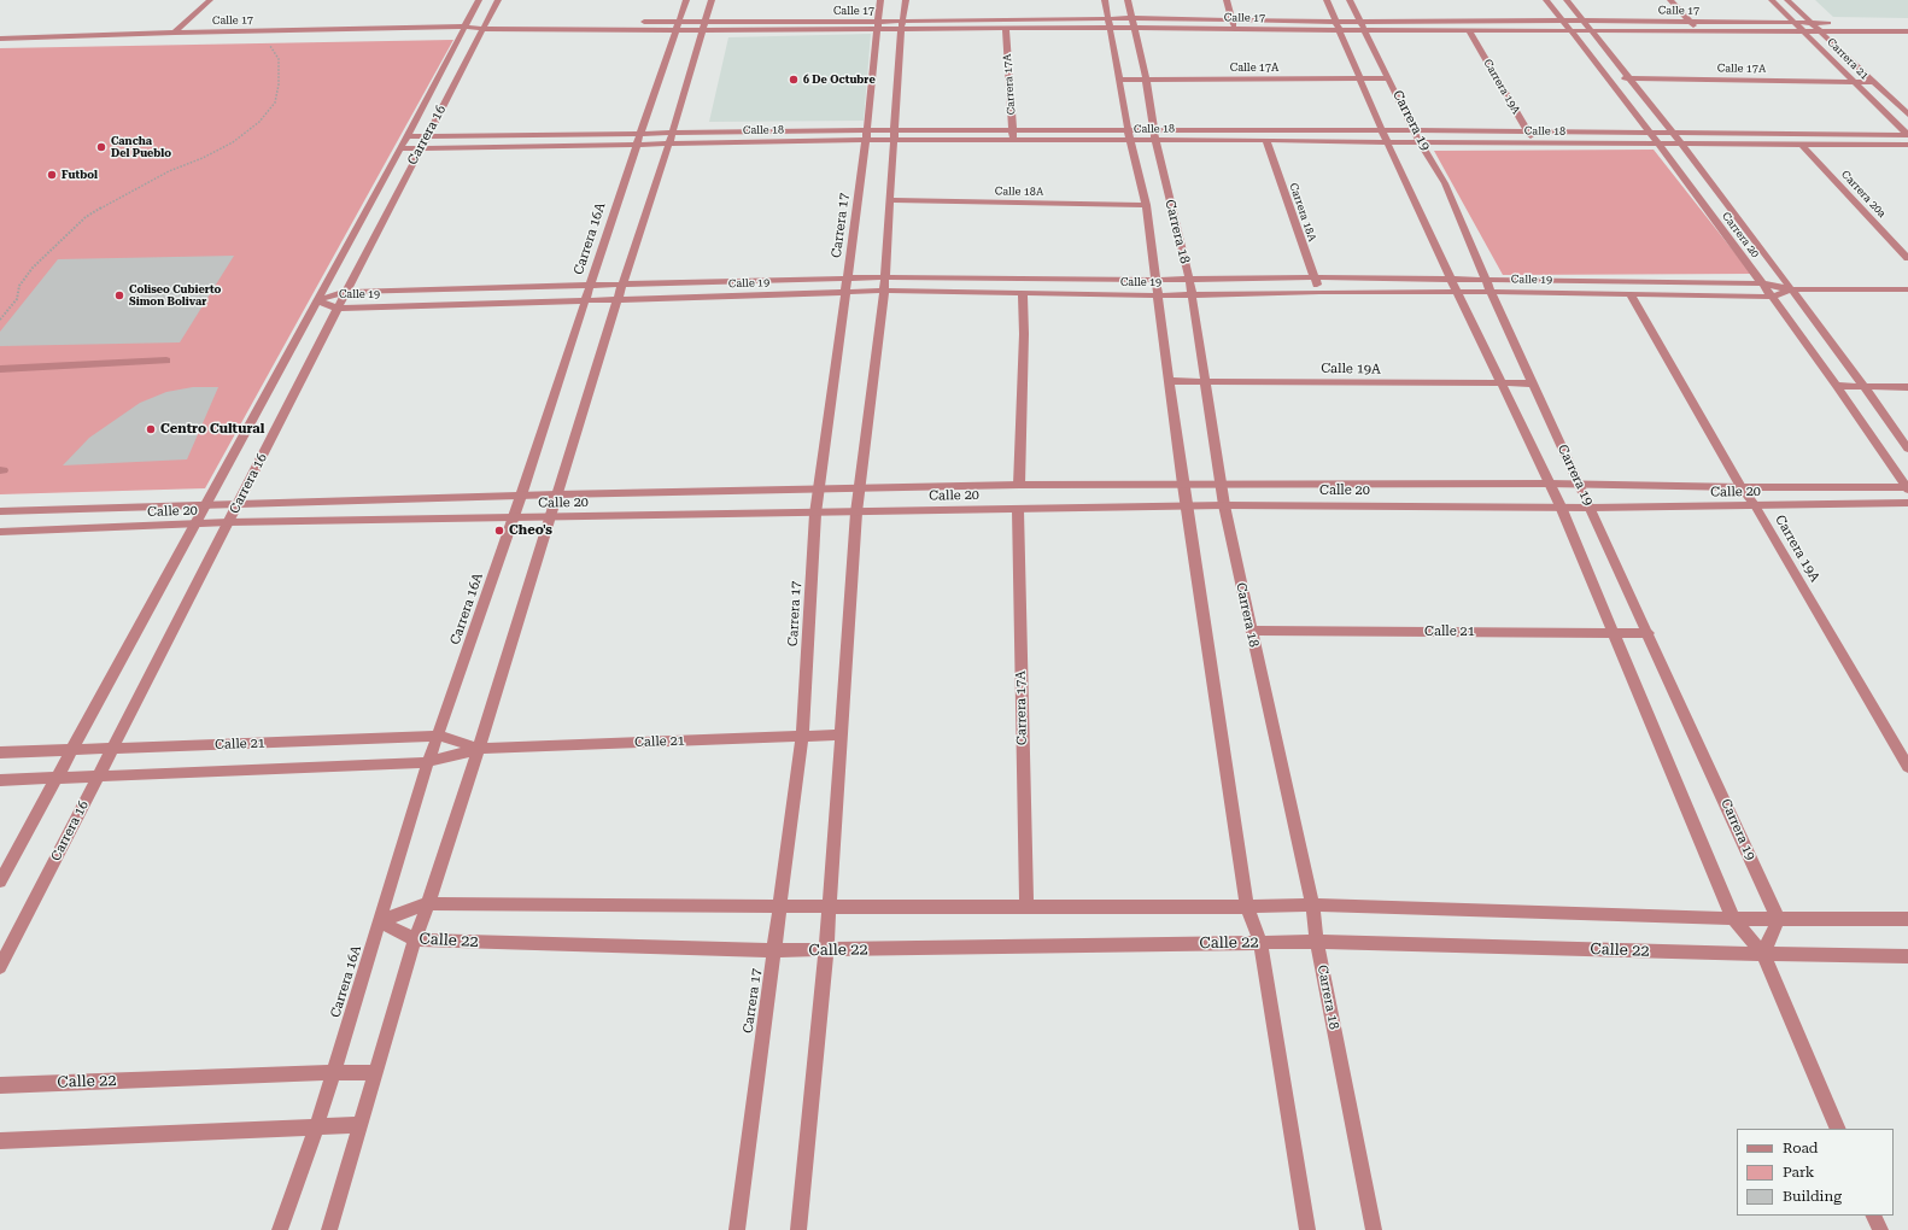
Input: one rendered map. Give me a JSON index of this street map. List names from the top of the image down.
{
  "streets": {
    "street": [
      "Calle 17",
      "Carrera 21",
      "Calle 17A",
      "Carrera 17A",
      "Carrera 19A",
      "Carrera 19",
      "Calle 18",
      "Carrera 16",
      "Calle 18A",
      "Carrera 20a",
      "Carrera 18A",
      "Carrera 17",
      "Carrera 18",
      "Carrera 20",
      "Carrera 16A",
      "Calle 19",
      "Calle 19A",
      "Calle 20",
      "Calle 21",
      "Calle 22"
    ]
  },
  "crossings": [
    ["Calle 17", "Carrera 21"],
    ["Calle 17", "Carrera 17A"],
    ["Calle 17", "Carrera 19A"],
    ["Calle 17", "Carrera 19"],
    ["Calle 17", "Carrera 16"],
    ["Calle 17", "Carrera 17"],
    ["Calle 17", "Carrera 18"],
    ["Calle 17", "Carrera 20"],
    ["Calle 17", "Carrera 16A"],
    ["Carrera 21", "Calle 17A"],
    ["Carrera 21", "Calle 18"],
    ["Calle 17A", "Carrera 19"],
    ["Calle 17A", "Carrera 18"],
    ["Calle 17A", "Carrera 20"],
    ["Carrera 17A", "Calle 18"],
    ["Carrera 17A", "Calle 20"],
    ["Carrera 19A", "Calle 18"],
    ["Carrera 19A", "Calle 19"],
    ["Carrera 19A", "Calle 20"],
    ["Carrera 19", "Calle 18"],
    ["Carrera 19", "Calle 19"],
    ["Carrera 19", "Calle 19A"],
    ["Carrera 19", "Calle 20"],
    ["Carrera 19", "Calle 21"],
    ["Carrera 19", "Calle 22"],
    ["Calle 18", "Carrera 16"],
    ["Calle 18", "Carrera 20a"],
    ["Calle 18", "Carrera 18A"],
    ["Calle 18", "Carrera 17"],
    ["Calle 18", "Carrera 18"],
    ["Calle 18", "Carrera 20"],
    ["Calle 18", "Carrera 16A"],
    ["Carrera 16", "Calle 19"],
    ["Carrera 16", "Calle 20"],
    ["Carrera 16", "Calle 21"],
    ["Calle 18A", "Carrera 18"],
    ["Carrera 18A", "Calle 19"],
    ["Carrera 17", "Calle 19"],
    ["Carrera 17", "Calle 20"],
    ["Carrera 17", "Calle 21"],
    ["Carrera 17", "Calle 22"],
    ["Carrera 18", "Calle 19"],
    ["Carrera 18", "Calle 19A"],
    ["Carrera 18", "Calle 20"],
    ["Carrera 18", "Calle 21"],
    ["Carrera 18", "Calle 22"],
    ["Carrera 20", "Calle 19"],
    ["Carrera 20", "Calle 20"],
    ["Carrera 16A", "Calle 19"],
    ["Carrera 16A", "Calle 20"],
    ["Carrera 16A", "Calle 21"],
    ["Carrera 16A", "Calle 22"]
  ],
  "places": [
    "6 De Octubre",
    "Cancha Del Pueblo",
    "Futbol",
    "Coliseo Cubierto Simon Bolivar",
    "Centro Cultural",
    "Cheo's"
  ],
  "legend": ["Road", "Park", "Building"]
}
